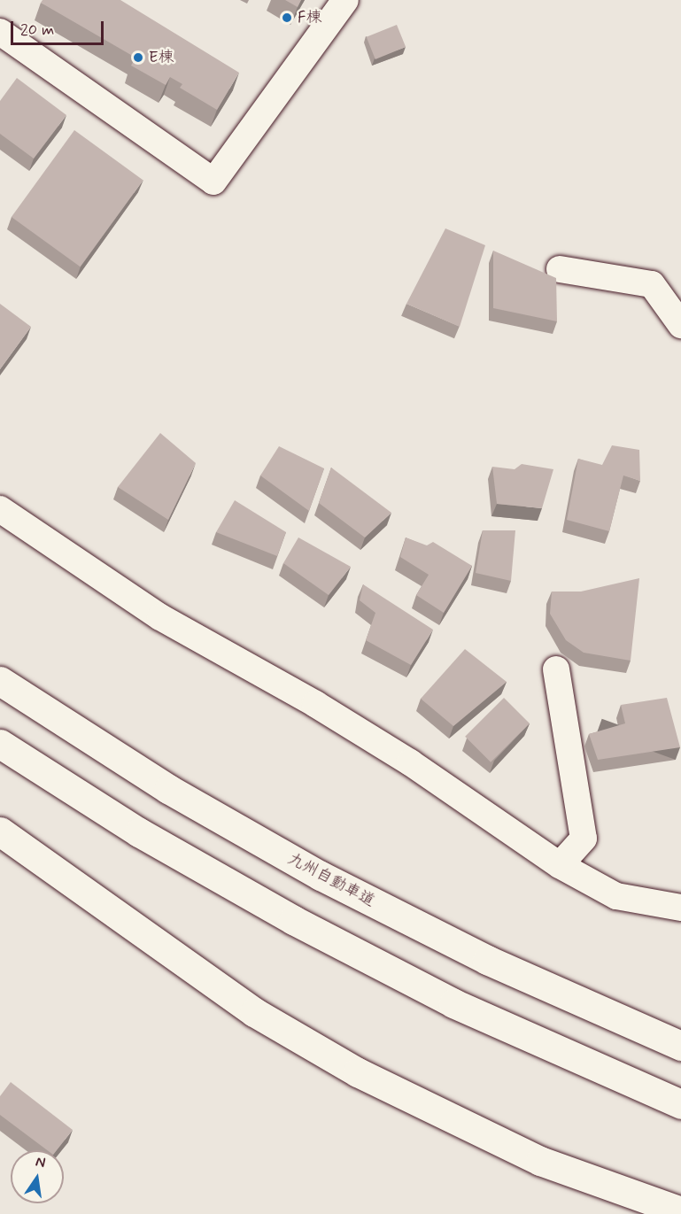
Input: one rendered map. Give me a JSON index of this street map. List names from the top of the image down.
{
  "streets": {
    "main road": ["九州自動車道"]
  },
  "places": ["F棟", "E棟"],
  "scale_bar": "20 m",
  "north": "top"
}
